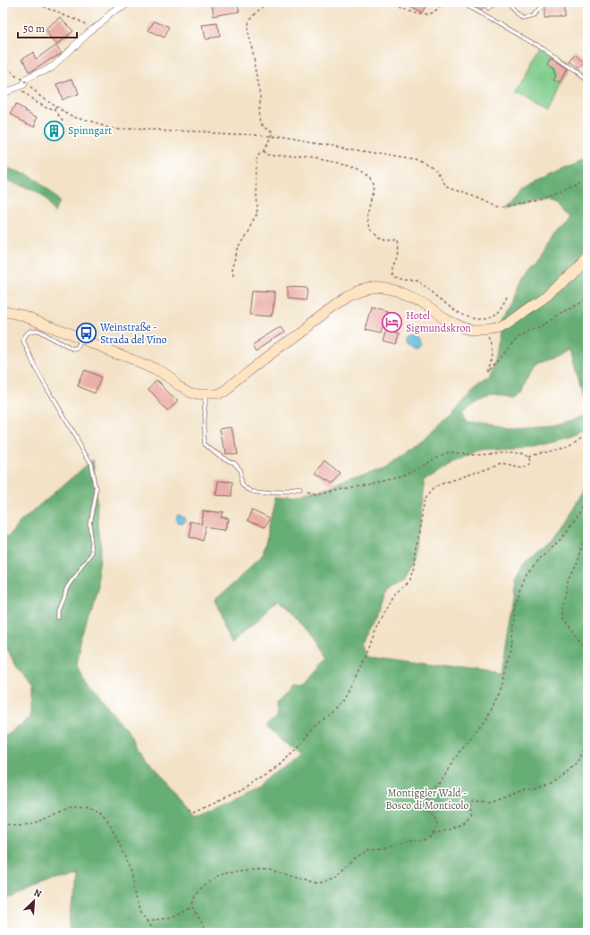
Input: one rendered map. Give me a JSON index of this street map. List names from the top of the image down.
{
  "parks": ["Montiggler Wald - Bosco di Monticolo"],
  "places": {
    "building": ["Spinngart"],
    "hotel": ["Hotel Sigmundskron"],
    "bus stop": ["Weinstraße - Strada del Vino"]
  },
  "scale_bar": "50 m",
  "north": "top right"
}
